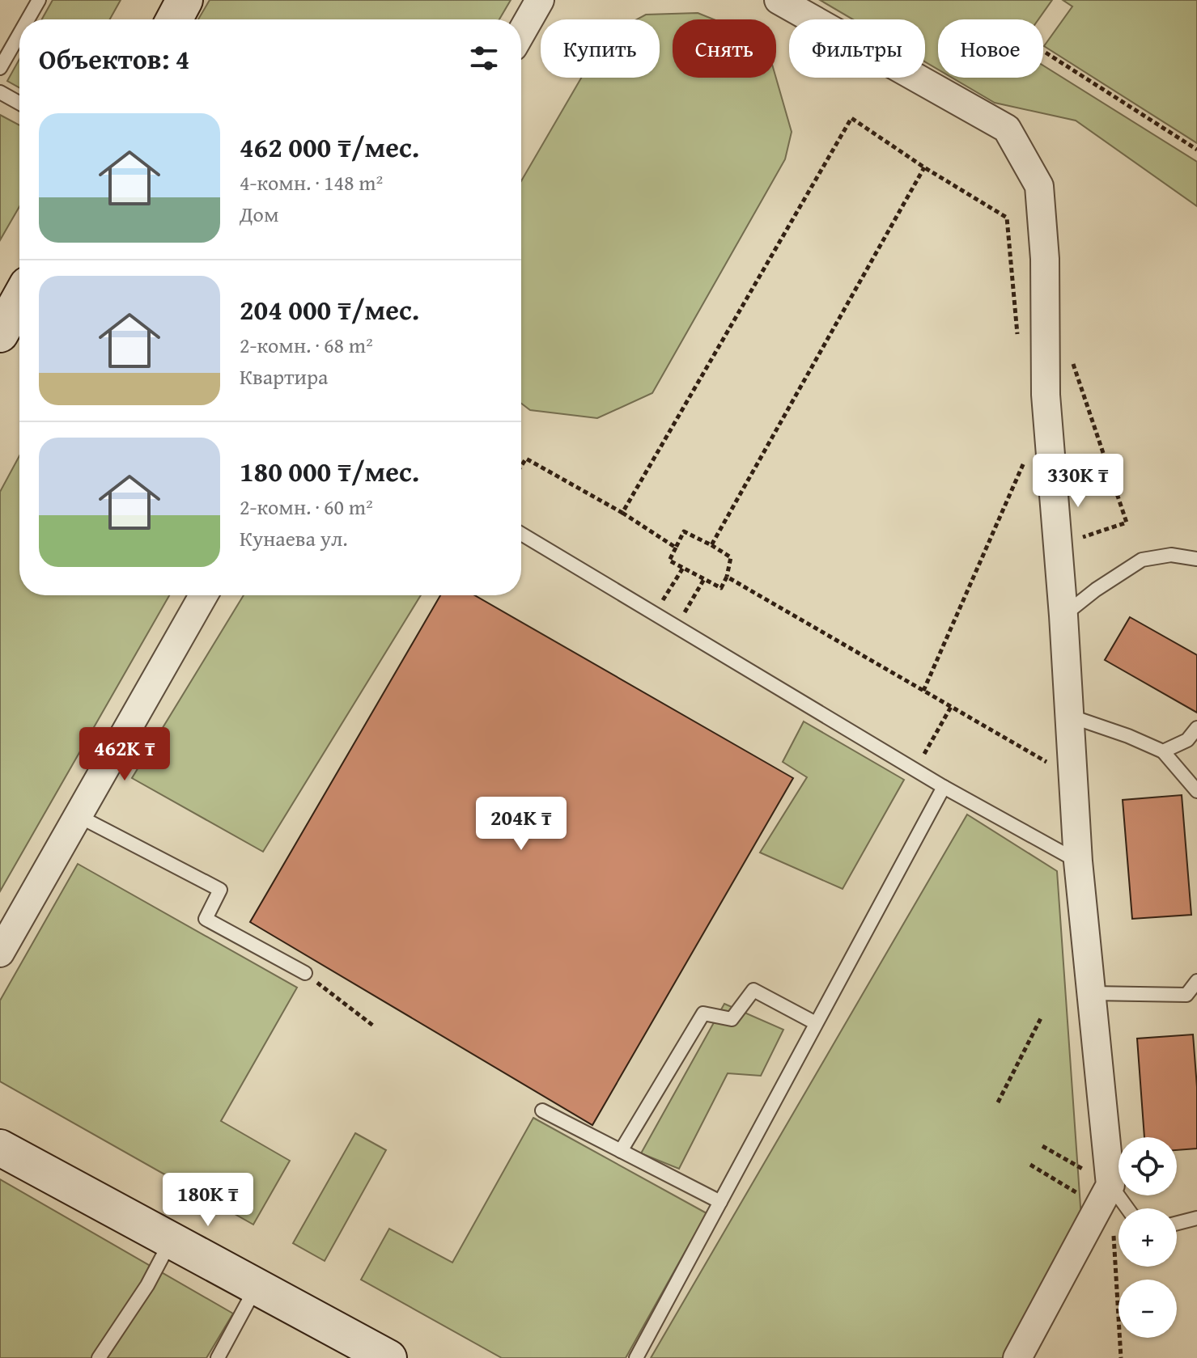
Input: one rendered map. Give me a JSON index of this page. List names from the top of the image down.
{
  "page": {
    "chip": [
      "Купить",
      "Снять",
      "Фильтры",
      "Новое"
    ],
    "heading": "Объектов: 4",
    "list": [
      {
        "name": "462 000 ₸/мес.",
        "note": "4-комн. · 148 m² · Дом"
      },
      {
        "name": "204 000 ₸/мес.",
        "note": "2-комн. · 68 m² · Квартира"
      },
      {
        "name": "180 000 ₸/мес.",
        "note": "2-комн. · 60 m² · Кунаева ул."
      }
    ],
    "price": [
      "330K ₸",
      "462K ₸",
      "204K ₸",
      "180K ₸"
    ],
    "map_buttons": ["+", "−"]
  }
}
